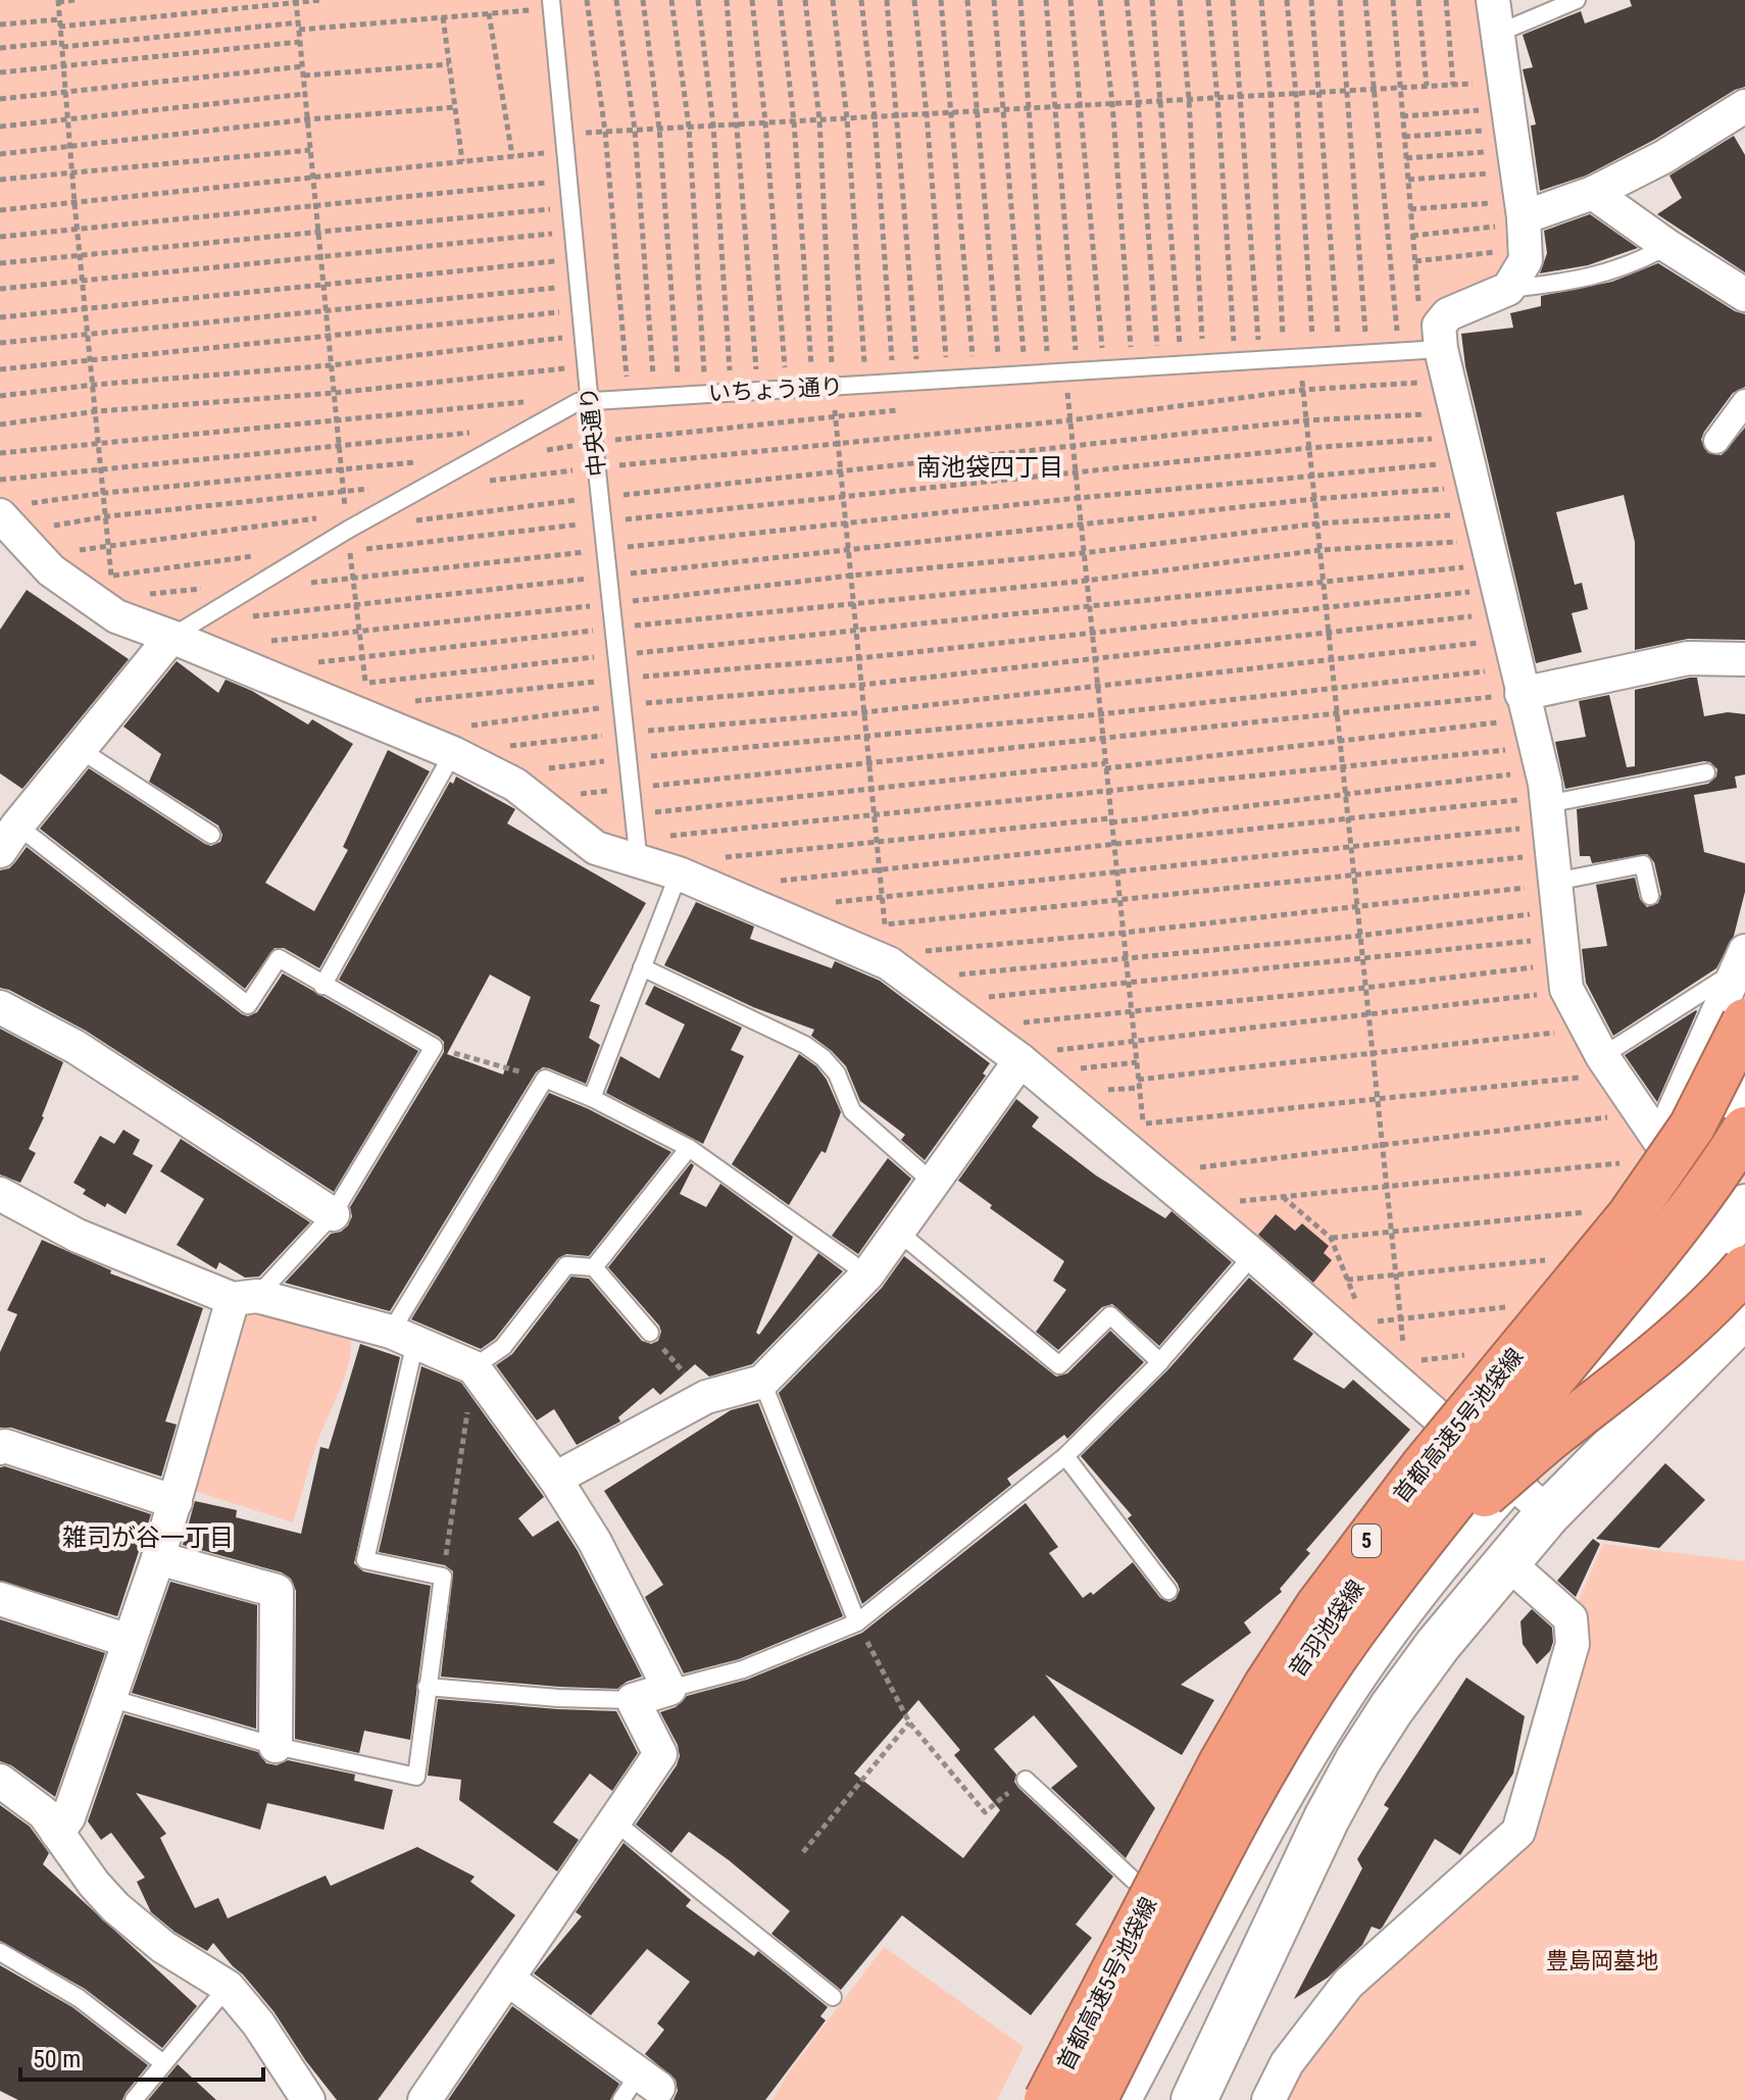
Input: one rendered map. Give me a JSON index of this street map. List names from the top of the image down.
{
  "streets": {
    "highway": ["首都高速5号池袋線", "5"],
    "main road": ["音羽池袋線"],
    "lane": ["いちょう通り", "中央通り"]
  },
  "crossings": [
    ["いちょう通り", "中央通り"]
  ],
  "districts": ["南池袋四丁目", "雑司が谷一丁目"],
  "parks": ["豊島岡墓地"],
  "scale_bar": "50 m"
}
